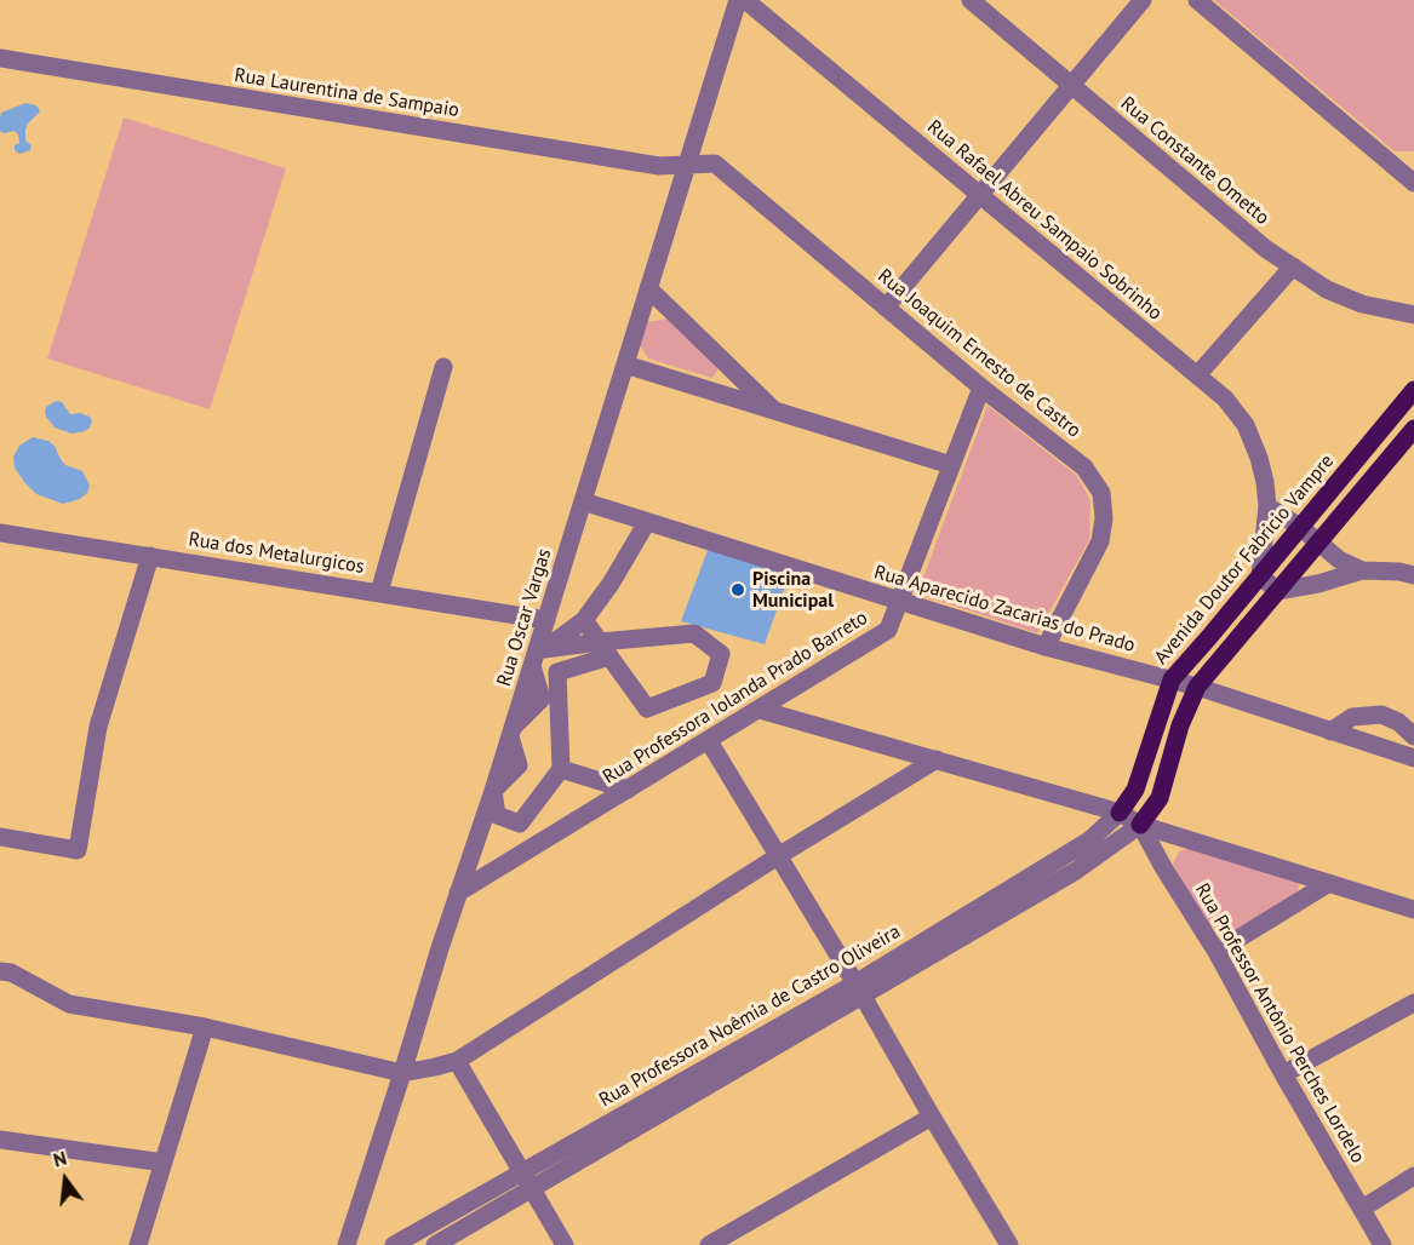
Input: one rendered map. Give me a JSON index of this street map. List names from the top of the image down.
{
  "streets": {
    "main road": ["Avenida Doutor Fabricio Vampre"],
    "street": [
      "Rua Laurentina de Sampaio",
      "Rua Constante Ometto",
      "Rua Rafael Abreu Sampaio Sobrinho",
      "Rua Joaquim Ernesto de Castro",
      "Rua dos Metalurgicos",
      "Rua Aparecido Zacarias do Prado",
      "Rua Oscar Vargas",
      "Rua Professora Iolanda Prado Barreto",
      "Rua Professora Noêmia de Castro Oliveira",
      "Rua Professor Antônio Perches Lordelo"
    ]
  },
  "crossings": [
    ["Rua Laurentina de Sampaio", "Rua Joaquim Ernesto de Castro"],
    ["Rua Laurentina de Sampaio", "Rua Oscar Vargas"],
    ["Rua Rafael Abreu Sampaio Sobrinho", "Avenida Doutor Fabricio Vampre"],
    ["Rua Joaquim Ernesto de Castro", "Rua Aparecido Zacarias do Prado"],
    ["Rua Joaquim Ernesto de Castro", "Rua Oscar Vargas"],
    ["Rua Joaquim Ernesto de Castro", "Rua Professora Iolanda Prado Barreto"],
    ["Rua dos Metalurgicos", "Rua Oscar Vargas"],
    ["Avenida Doutor Fabricio Vampre", "Rua Aparecido Zacarias do Prado"],
    ["Avenida Doutor Fabricio Vampre", "Rua Professora Noêmia de Castro Oliveira"],
    ["Rua Aparecido Zacarias do Prado", "Rua Oscar Vargas"],
    ["Rua Aparecido Zacarias do Prado", "Rua Professora Iolanda Prado Barreto"],
    ["Rua Oscar Vargas", "Rua Professora Iolanda Prado Barreto"],
    ["Rua Professora Noêmia de Castro Oliveira", "Rua Professor Antônio Perches Lordelo"]
  ],
  "places": ["Piscina Municipal"],
  "north": "top"
}
